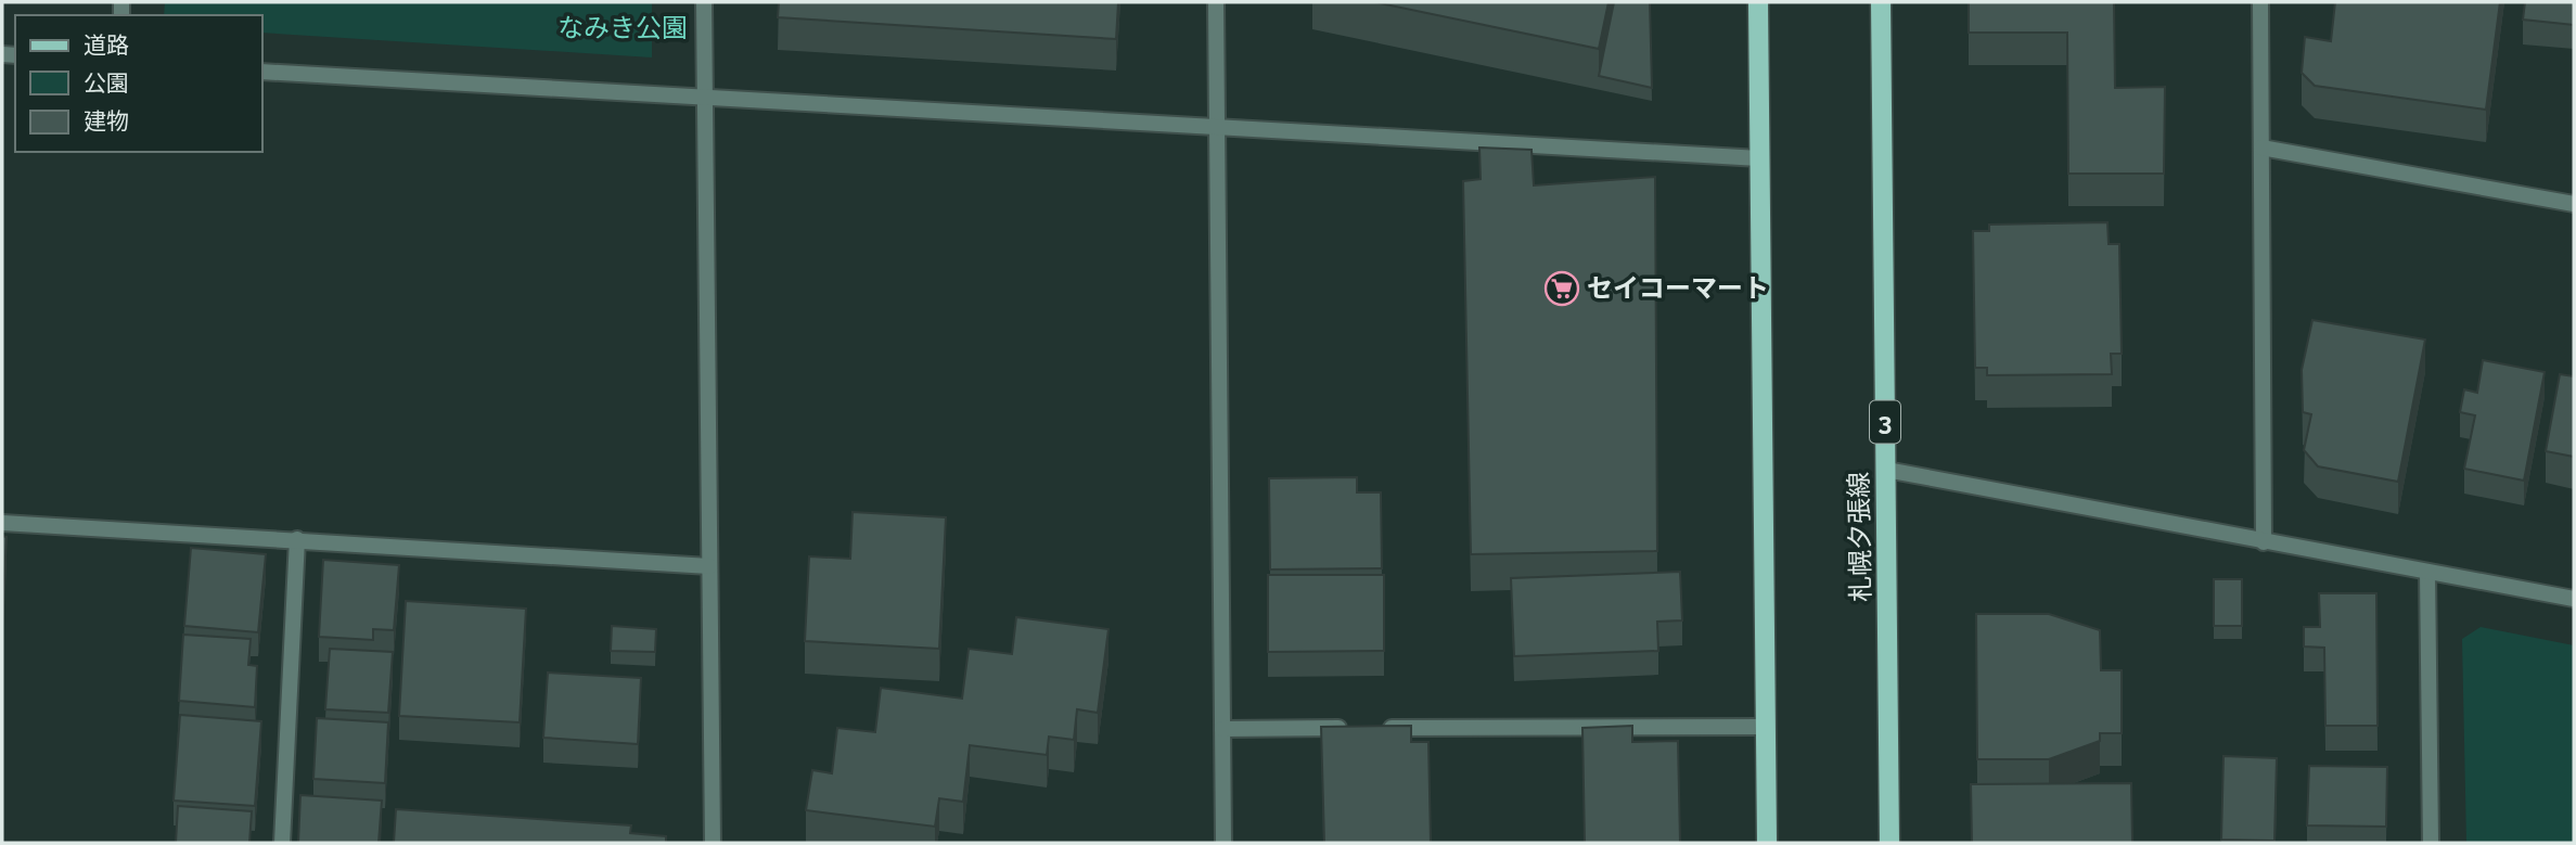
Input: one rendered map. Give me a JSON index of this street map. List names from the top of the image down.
{
  "streets": {
    "main road": ["3", "札幌夕張線"]
  },
  "parks": ["なみき公園"],
  "places": {
    "supermarket": ["セイコーマート"]
  },
  "legend": ["道路", "公園", "建物"]
}
